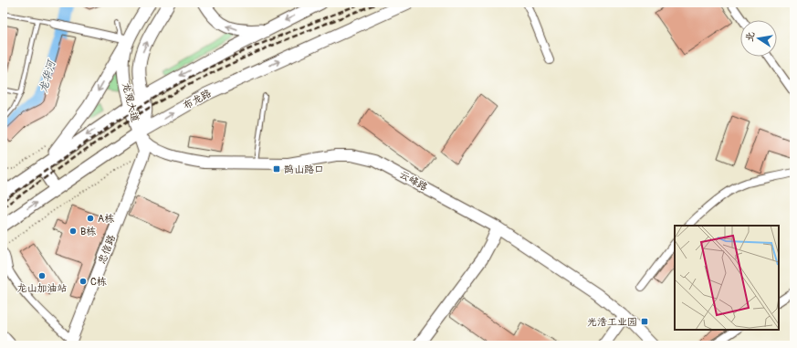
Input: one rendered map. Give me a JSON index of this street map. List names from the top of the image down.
{
  "streets": {
    "main road": ["布龙路", "龙观大道"],
    "street": ["云峰路", "忠信路"]
  },
  "crossings": [
    ["布龙路", "龙观大道"],
    ["布龙路", "云峰路"],
    ["布龙路", "忠信路"],
    ["龙观大道", "云峰路"],
    ["龙观大道", "忠信路"],
    ["云峰路", "忠信路"]
  ],
  "water": ["龙华河"],
  "places": {
    "transit": ["鹊山路口", "光浩工业园"],
    "other": [
      "A栋",
      "B栋",
      "龙山加油站",
      "C栋"
    ]
  },
  "north": "left"
}
